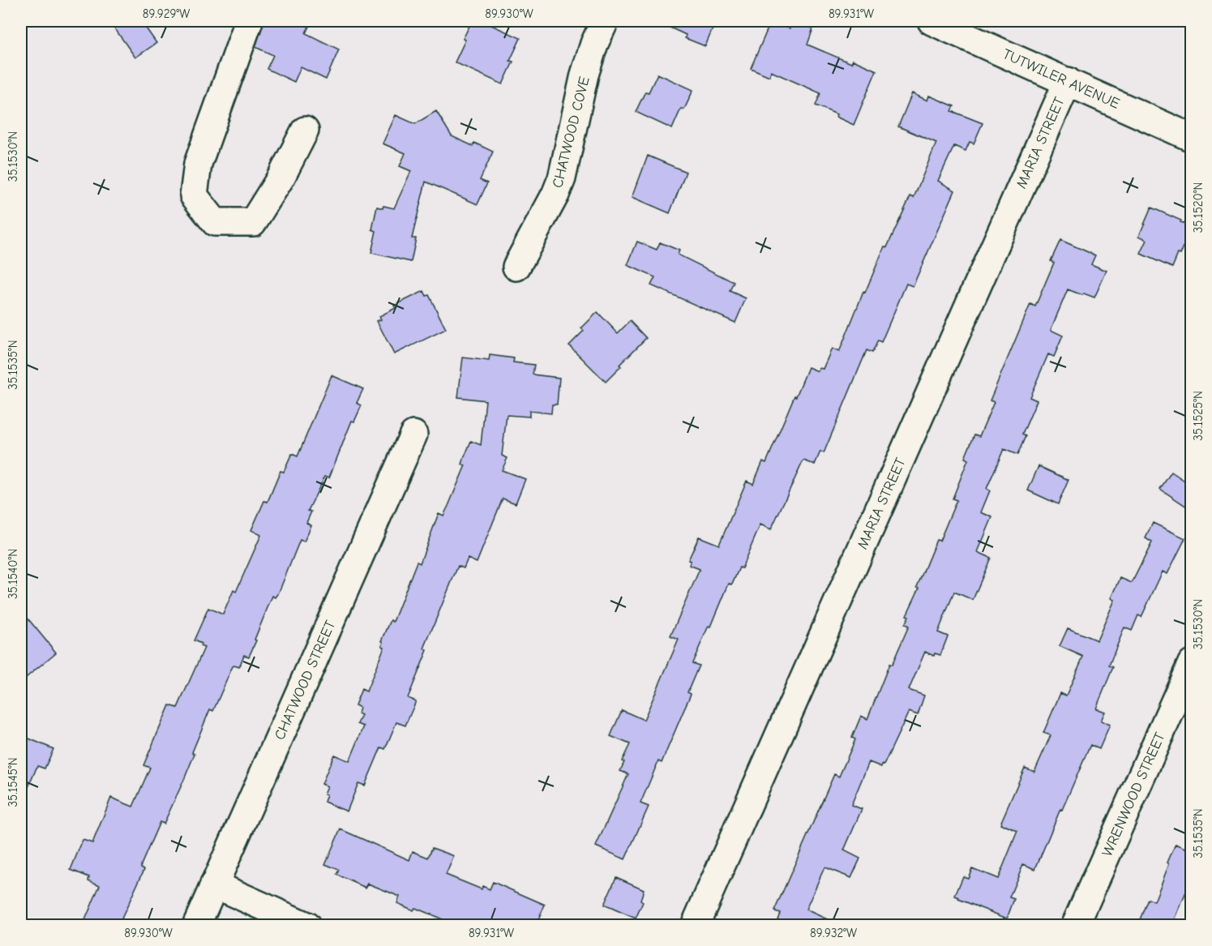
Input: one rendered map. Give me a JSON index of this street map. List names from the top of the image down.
{
  "streets": {
    "street": [
      "TUTWILER AVENUE",
      "CHATWOOD COVE",
      "MARIA STREET",
      "CHATWOOD STREET",
      "WRENWOOD STREET"
    ]
  },
  "crossings": [
    ["TUTWILER AVENUE", "MARIA STREET"]
  ],
  "coordinates": [
    "89.929°W",
    "89.930°W",
    "89.931°W",
    "35.1530°N",
    "35.1520°N",
    "35.1535°N",
    "35.1525°N",
    "35.1540°N",
    "35.1545°N",
    "89.932°W"
  ]
}
